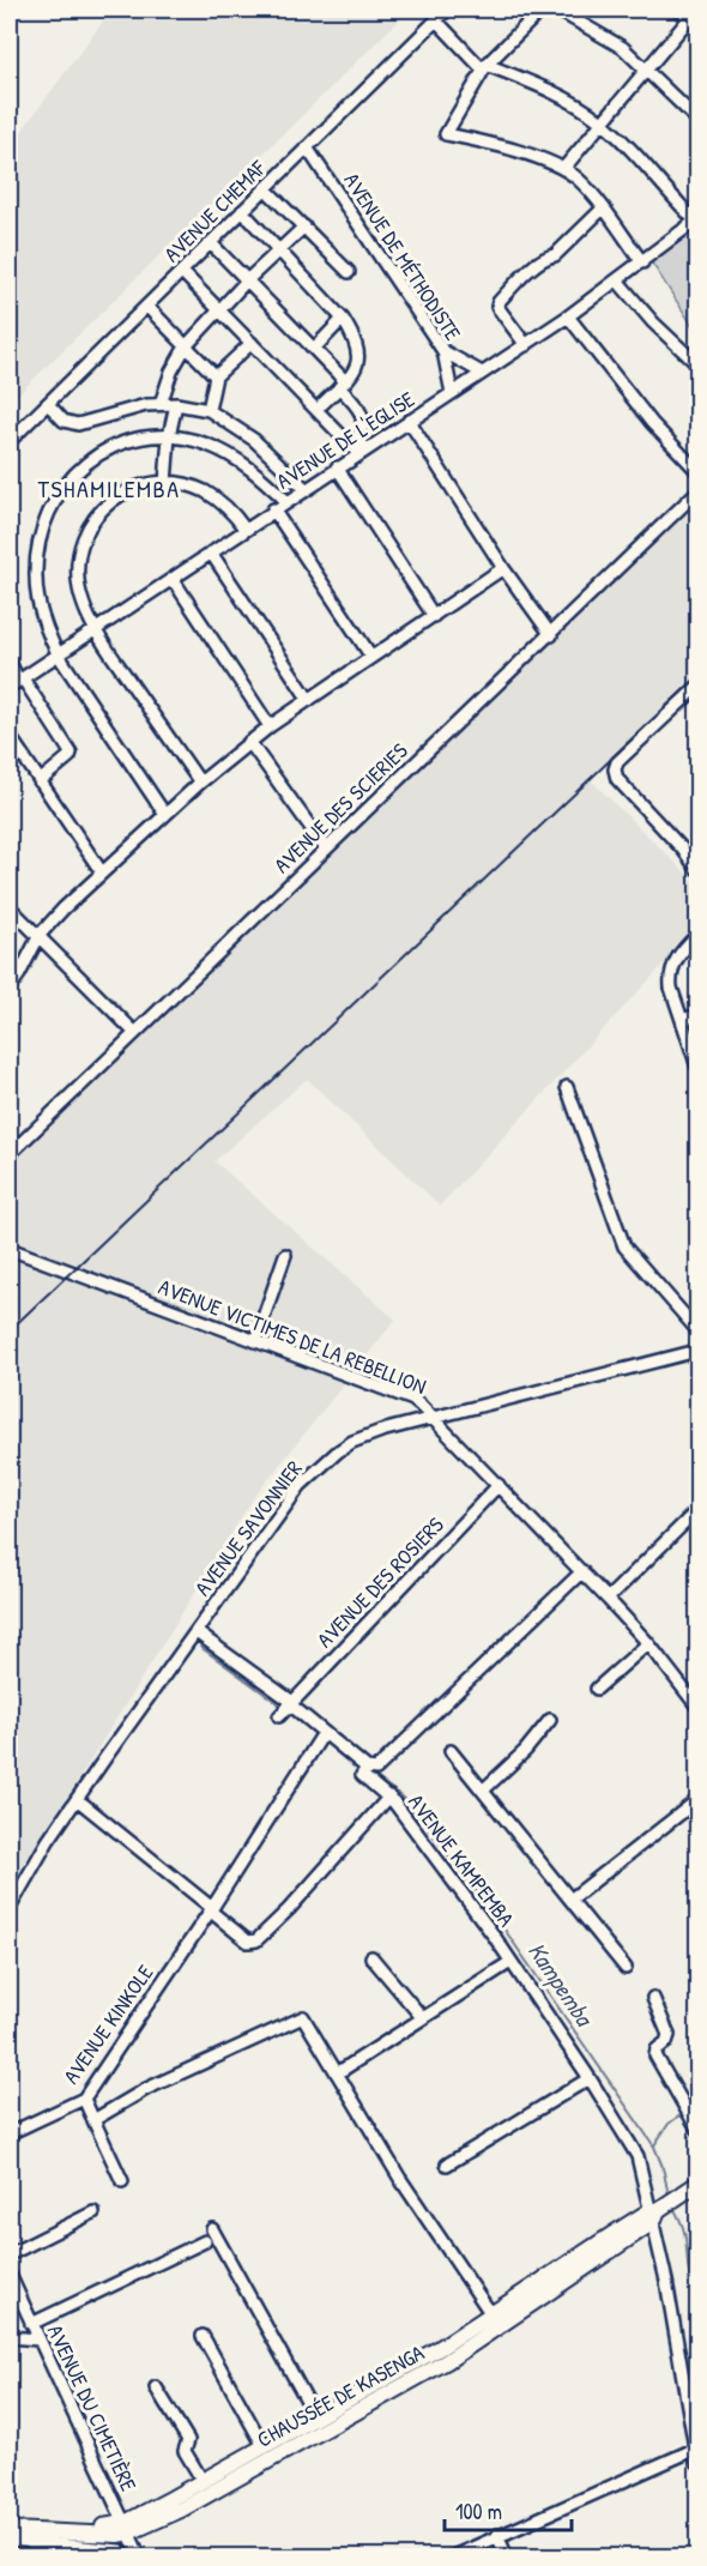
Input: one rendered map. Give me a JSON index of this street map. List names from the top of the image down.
{
  "streets": {
    "main road": ["CHAUSSÉE DE KASENGA"],
    "street": [
      "AVENUE CHEMAF",
      "AVENUE DE MÉTHODISTE",
      "AVENUE DE L'EGLISE",
      "AVENUE DES SCIERIES",
      "AVENUE VICTIMES DE LA REBELLION",
      "AVENUE SAVONNIER",
      "AVENUE DES ROSIERS",
      "AVENUE KAMPEMBA",
      "AVENUE KINKOLE",
      "AVENUE DU CIMETIÈRE"
    ]
  },
  "crossings": [
    ["AVENUE CHEMAF", "AVENUE DE MÉTHODISTE"],
    ["AVENUE DE MÉTHODISTE", "AVENUE DE L'EGLISE"],
    ["AVENUE VICTIMES DE LA REBELLION", "AVENUE SAVONNIER"],
    ["AVENUE VICTIMES DE LA REBELLION", "AVENUE DES ROSIERS"],
    ["AVENUE SAVONNIER", "AVENUE KAMPEMBA"],
    ["AVENUE DES ROSIERS", "AVENUE KAMPEMBA"],
    ["AVENUE KAMPEMBA", "AVENUE KINKOLE"],
    ["AVENUE KAMPEMBA", "CHAUSSÉE DE KASENGA"],
    ["CHAUSSÉE DE KASENGA", "AVENUE DU CIMETIÈRE"]
  ],
  "districts": ["TSHAMILEMBA"],
  "water": ["Kampemba"],
  "scale_bar": "100 m"
}
